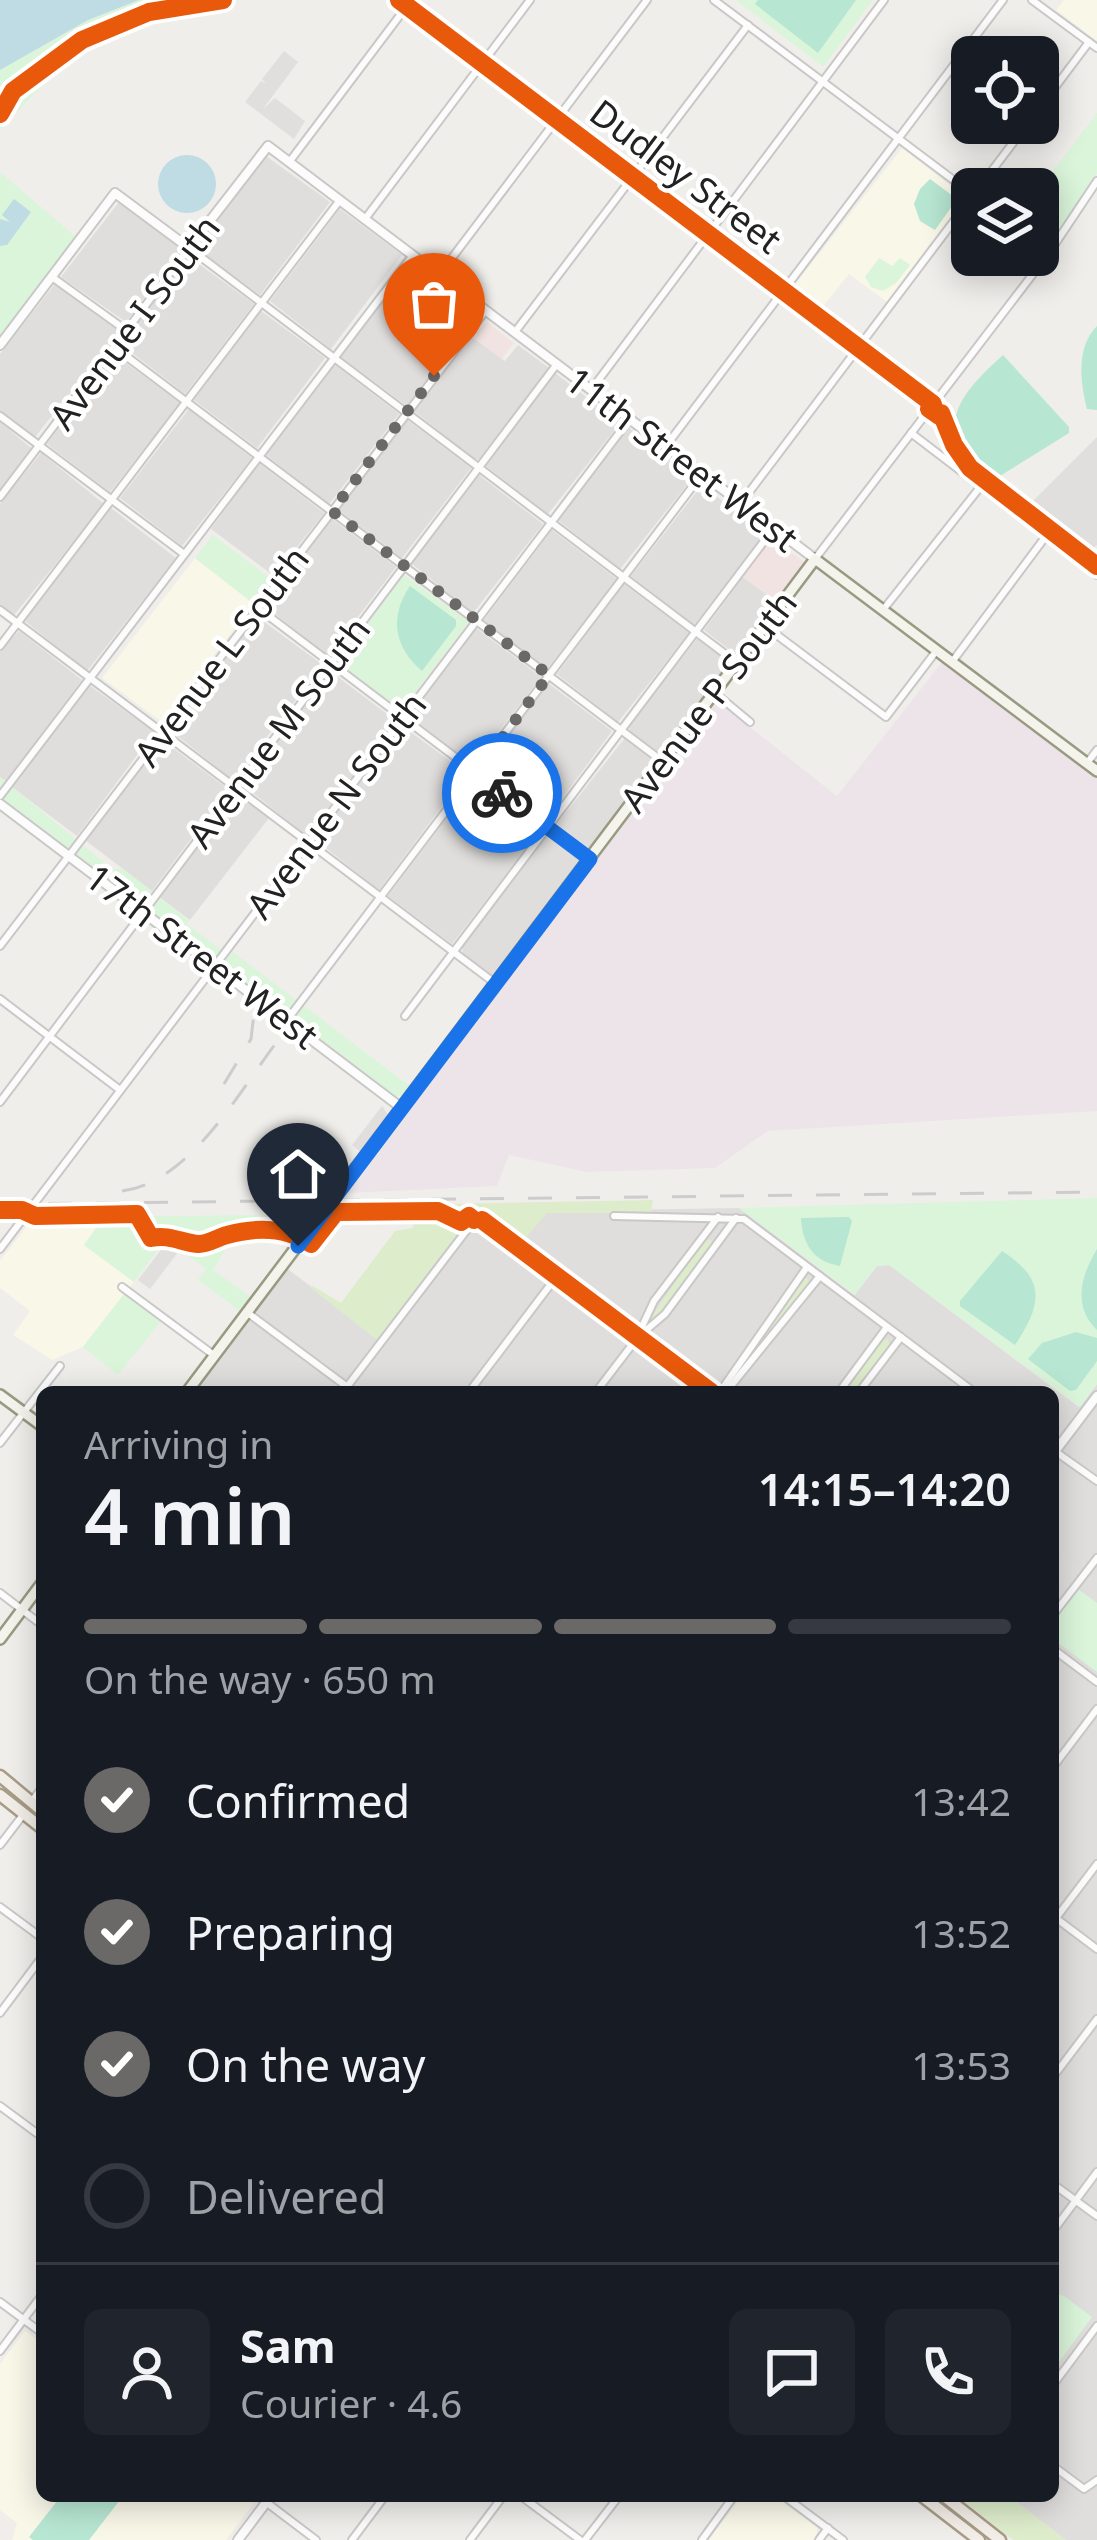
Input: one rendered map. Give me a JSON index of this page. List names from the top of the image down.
{
  "streets": {
    "main road": ["11th Street West", "Avenue P South"],
    "street": [
      "Dudley Street",
      "Avenue I South",
      "Avenue L South",
      "Avenue M South",
      "Avenue N South",
      "17th Street West"
    ]
  },
  "crossings": [
    ["Dudley Street", "Avenue P South"],
    ["Avenue I South", "11th Street West"],
    ["11th Street West", "Avenue L South"],
    ["11th Street West", "Avenue P South"],
    ["11th Street West", "Avenue M South"],
    ["11th Street West", "Avenue N South"],
    ["Avenue L South", "17th Street West"],
    ["Avenue P South", "17th Street West"],
    ["Avenue M South", "17th Street West"],
    ["Avenue N South", "17th Street West"]
  ],
  "page": {
    "heading": ["4 min", "Arriving in", "14:15–14:20"],
    "panel": ["Sam", "Courier · 4.6"],
    "bar": "On the way · 650 m",
    "list": [
      ["Confirmed", "13:42"],
      ["Preparing", "13:52"],
      ["On the way", "13:53"],
      "Delivered"
    ]
  }
}
